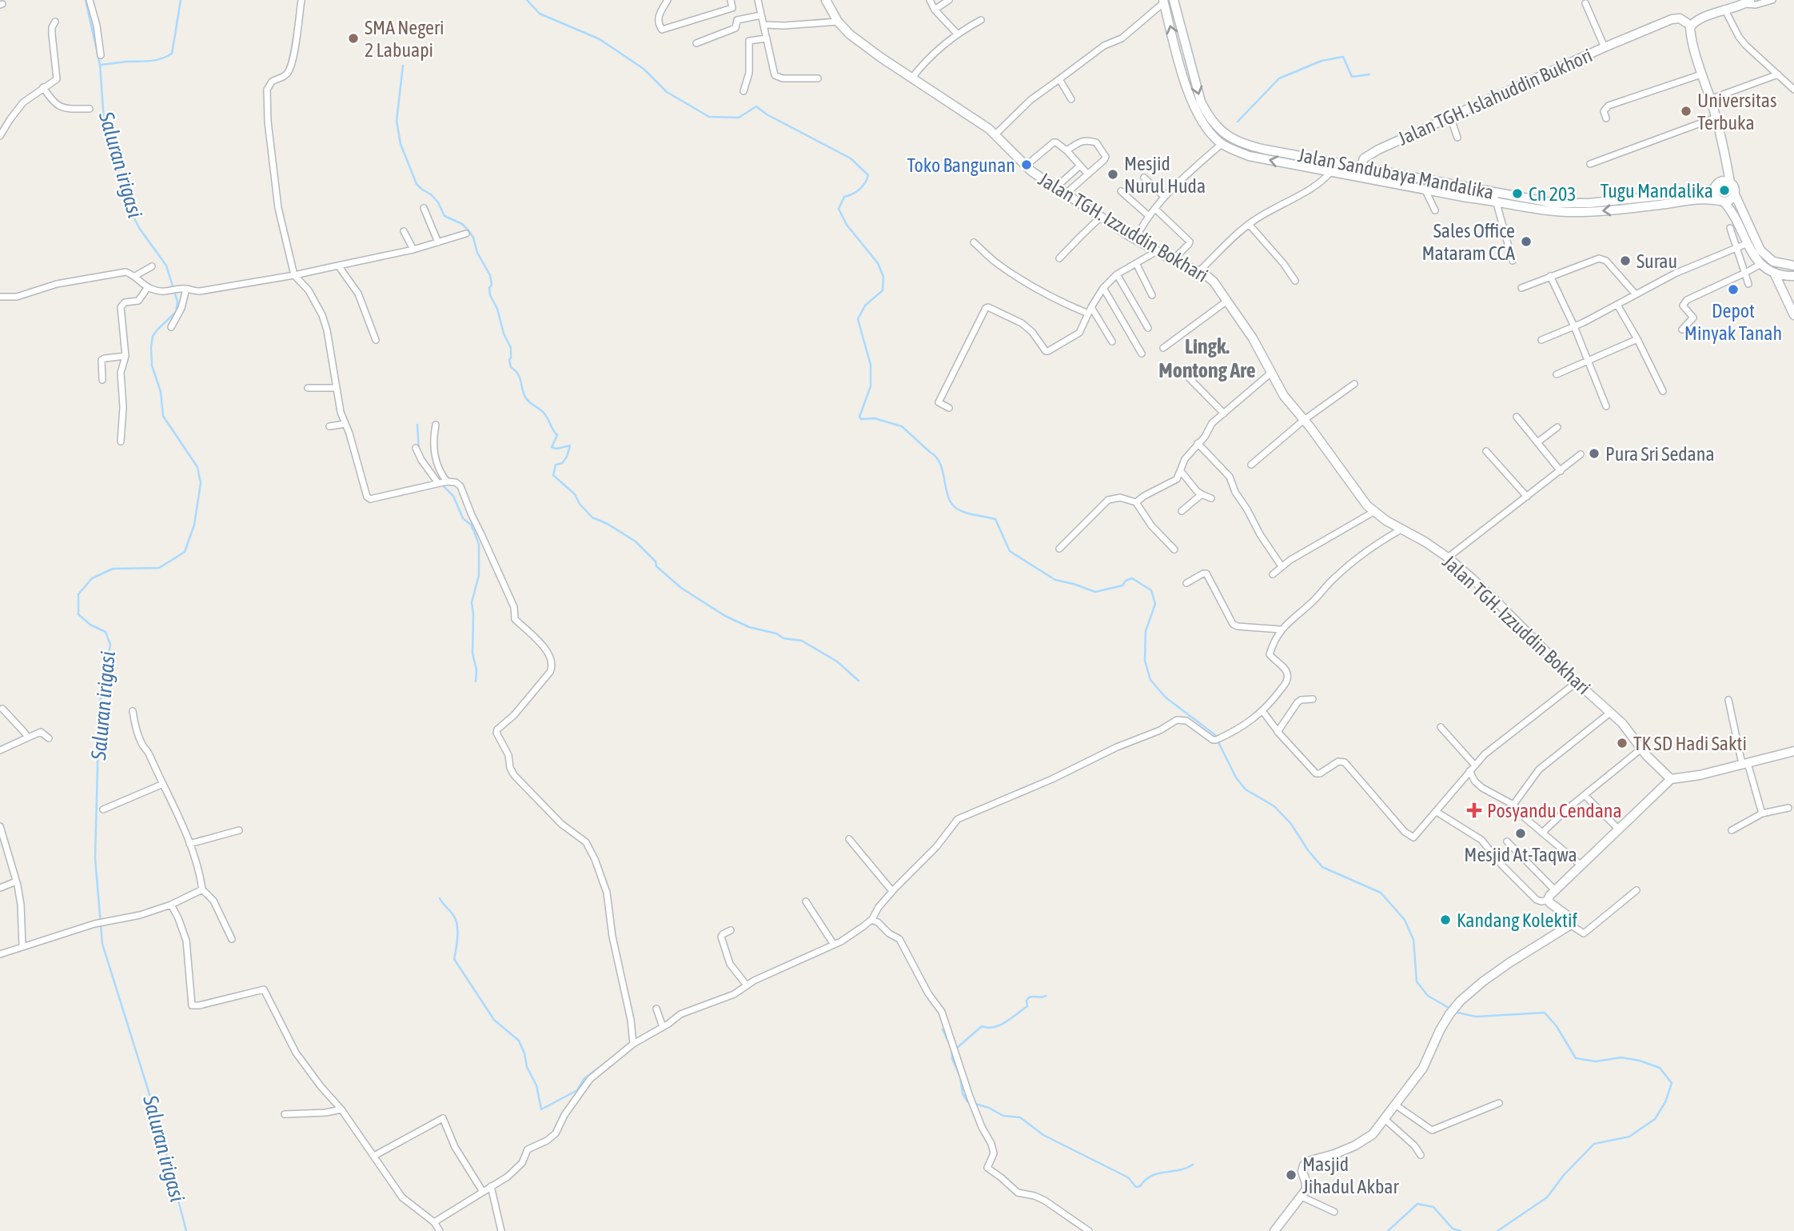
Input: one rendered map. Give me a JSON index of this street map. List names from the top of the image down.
{
  "streets": {
    "street": ["Jalan TGH. Islahuddin Bukhori", "Jalan Sandubaya Mandalika", "Jalan TGH. Izzuddin Bokhari"]
  },
  "crossings": [
    ["Jalan TGH. Islahuddin Bukhori", "Jalan Sandubaya Mandalika"]
  ],
  "one_way": ["Jalan Sandubaya Mandalika"],
  "districts": ["Lingk. Montong Are"],
  "water": ["Saluran irigasi"],
  "places": {
    "other": [
      "SMA Negeri 2 Labuapi",
      "Universitas Terbuka",
      "Toko Bangunan",
      "Mesjid Nurul Huda",
      "Tugu Mandalika",
      "Cn 203",
      "Sales Office Mataram CCA",
      "Surau",
      "Depot Minyak Tanah",
      "Pura Sri Sedana",
      "TK SD Hadi Sakti",
      "Mesjid At-Taqwa",
      "Kandang Kolektif",
      "Masjid Jihadul Akbar"
    ],
    "health": ["Posyandu Cendana"]
  }
}
